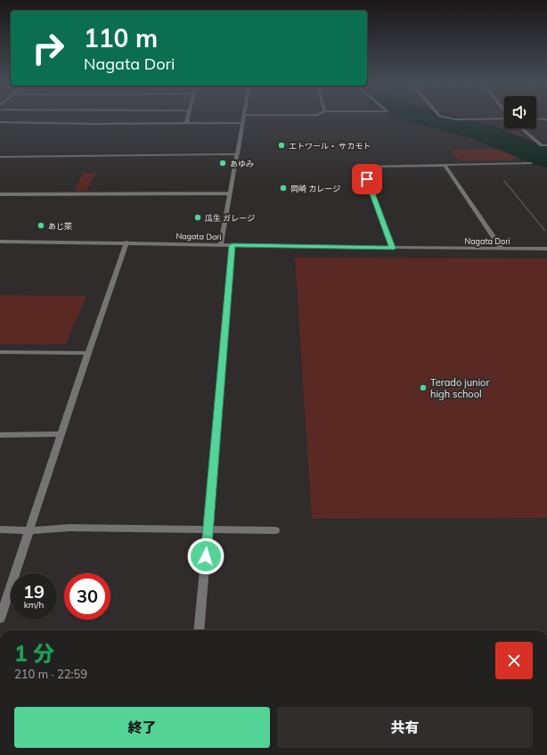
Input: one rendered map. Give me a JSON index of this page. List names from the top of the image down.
{
  "streets": {
    "street": ["Nagata Dori"]
  },
  "places": [
    "エトワール・ サカモト",
    "あゆみ",
    "岡崎 カレージ",
    "瓜生 ガレージ",
    "あじ菜",
    "Terado junior high school"
  ],
  "page": {
    "turn": ["110 m", "Nagata Dori"],
    "speed": "19 km/h",
    "limit": "30",
    "heading": ["1 分", "210 m · 22:59"],
    "buttons": ["終了", "共有"]
  }
}
